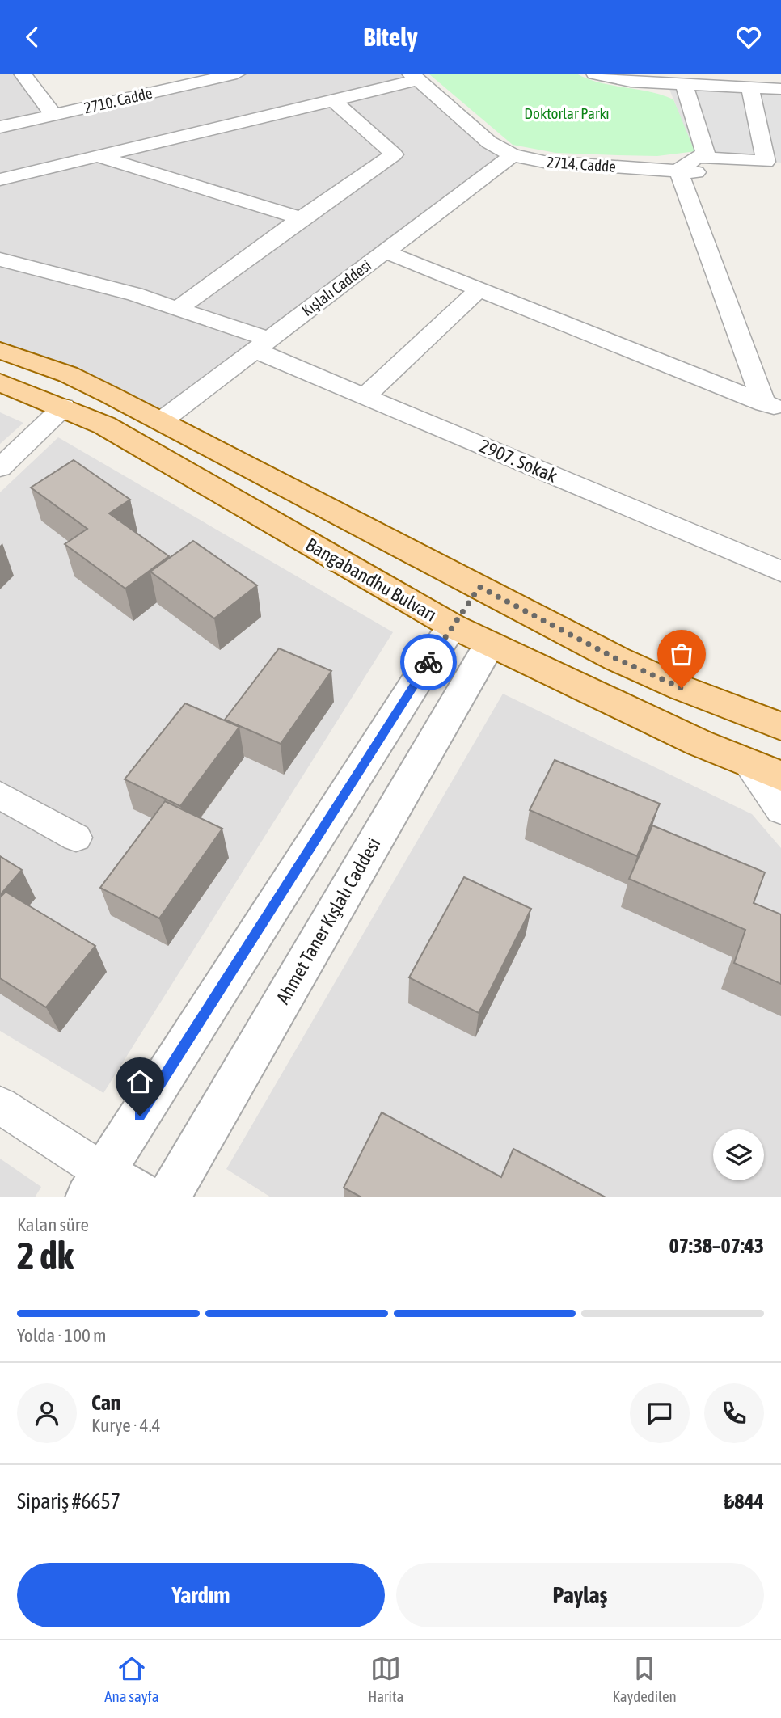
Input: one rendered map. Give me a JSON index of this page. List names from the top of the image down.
{
  "streets": {
    "main road": ["Bangabandhu Bulvarı"],
    "street": [
      "2710. Cadde",
      "2714. Cadde",
      "Kışlalı Caddesi",
      "2907. Sokak",
      "Ahmet Taner Kışlalı Caddesi"
    ]
  },
  "crossings": [
    ["2714. Cadde", "Kışlalı Caddesi"],
    ["Kışlalı Caddesi", "2907. Sokak"],
    ["Bangabandhu Bulvarı", "Ahmet Taner Kışlalı Caddesi"]
  ],
  "parks": ["Doktorlar Parkı"],
  "page": {
    "header": "Bitely",
    "heading": ["2 dk", "Kalan süre", "07:38–07:43"],
    "panel": [
      "Can",
      "Kurye · 4.4",
      "Sipariş #6657",
      "₺844"
    ],
    "bar": "Yolda · 100 m",
    "buttons": ["Yardım", "Paylaş"],
    "tabs": ["Ana sayfa", "Harita", "Kaydedilen"]
  }
}
